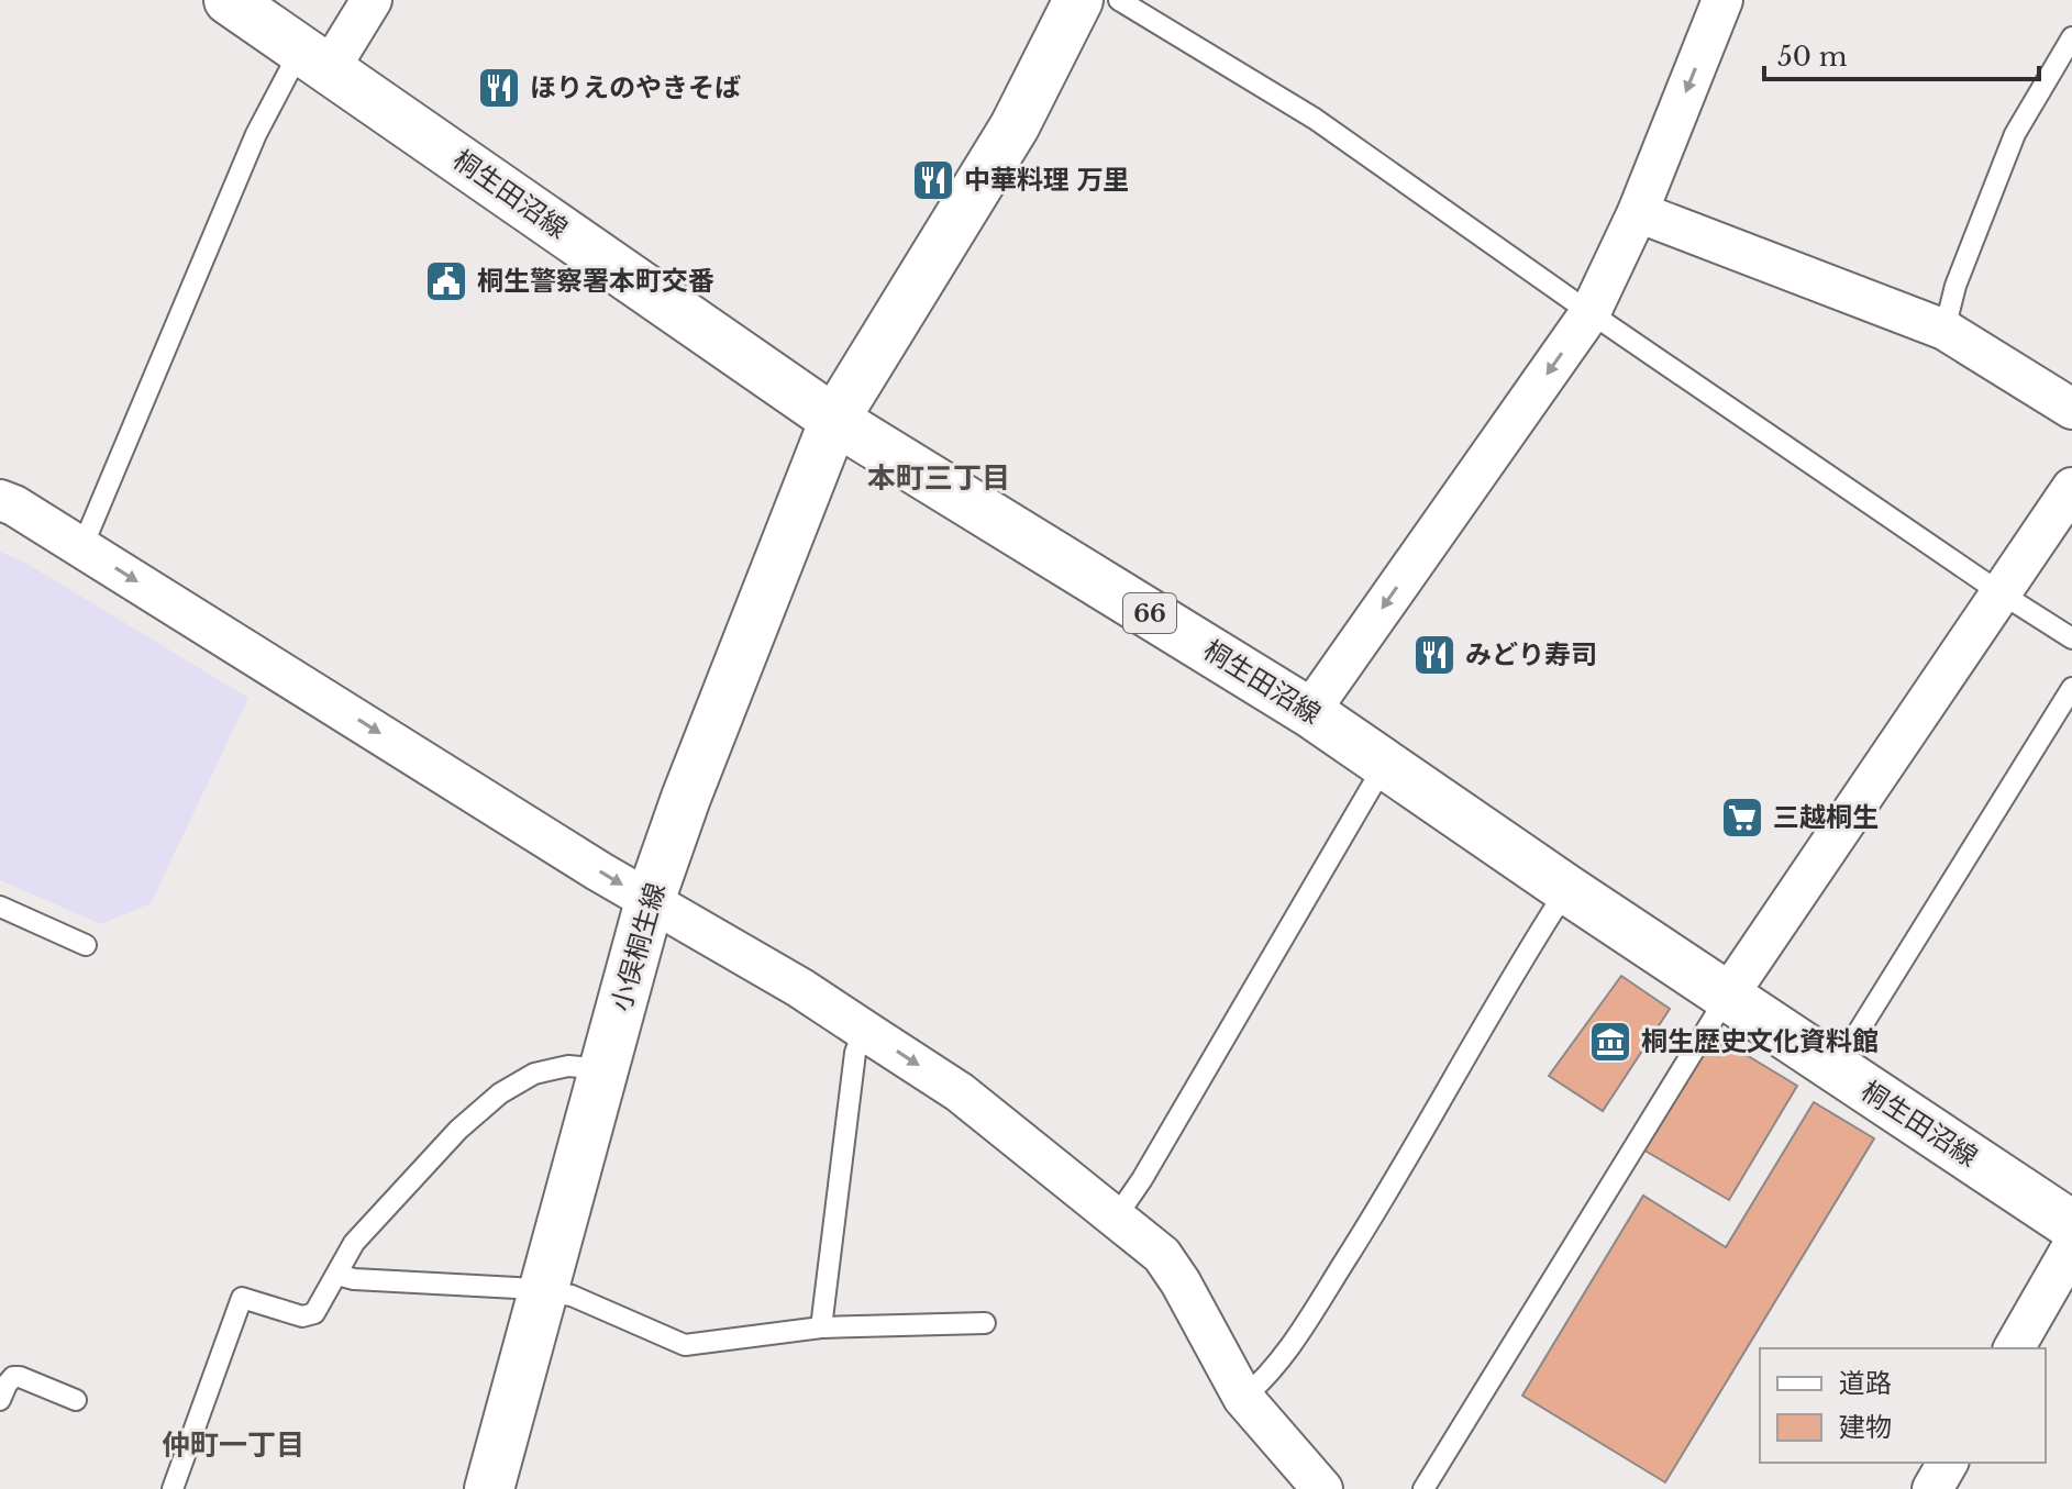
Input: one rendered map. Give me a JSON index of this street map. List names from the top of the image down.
{
  "streets": {
    "main road": ["桐生田沼線", "66", "小俣桐生線"]
  },
  "crossings": [
    ["桐生田沼線", "小俣桐生線"]
  ],
  "districts": ["本町三丁目", "仲町一丁目"],
  "places": {
    "restaurant": ["ほりえのやきそば", "中華料理 万里", "みどり寿司"],
    "public building": ["桐生警察署本町交番"],
    "supermarket": ["三越桐生"],
    "museum": ["桐生歴史文化資料館"]
  },
  "legend": ["道路", "建物"],
  "scale_bar": "50 m"
}
